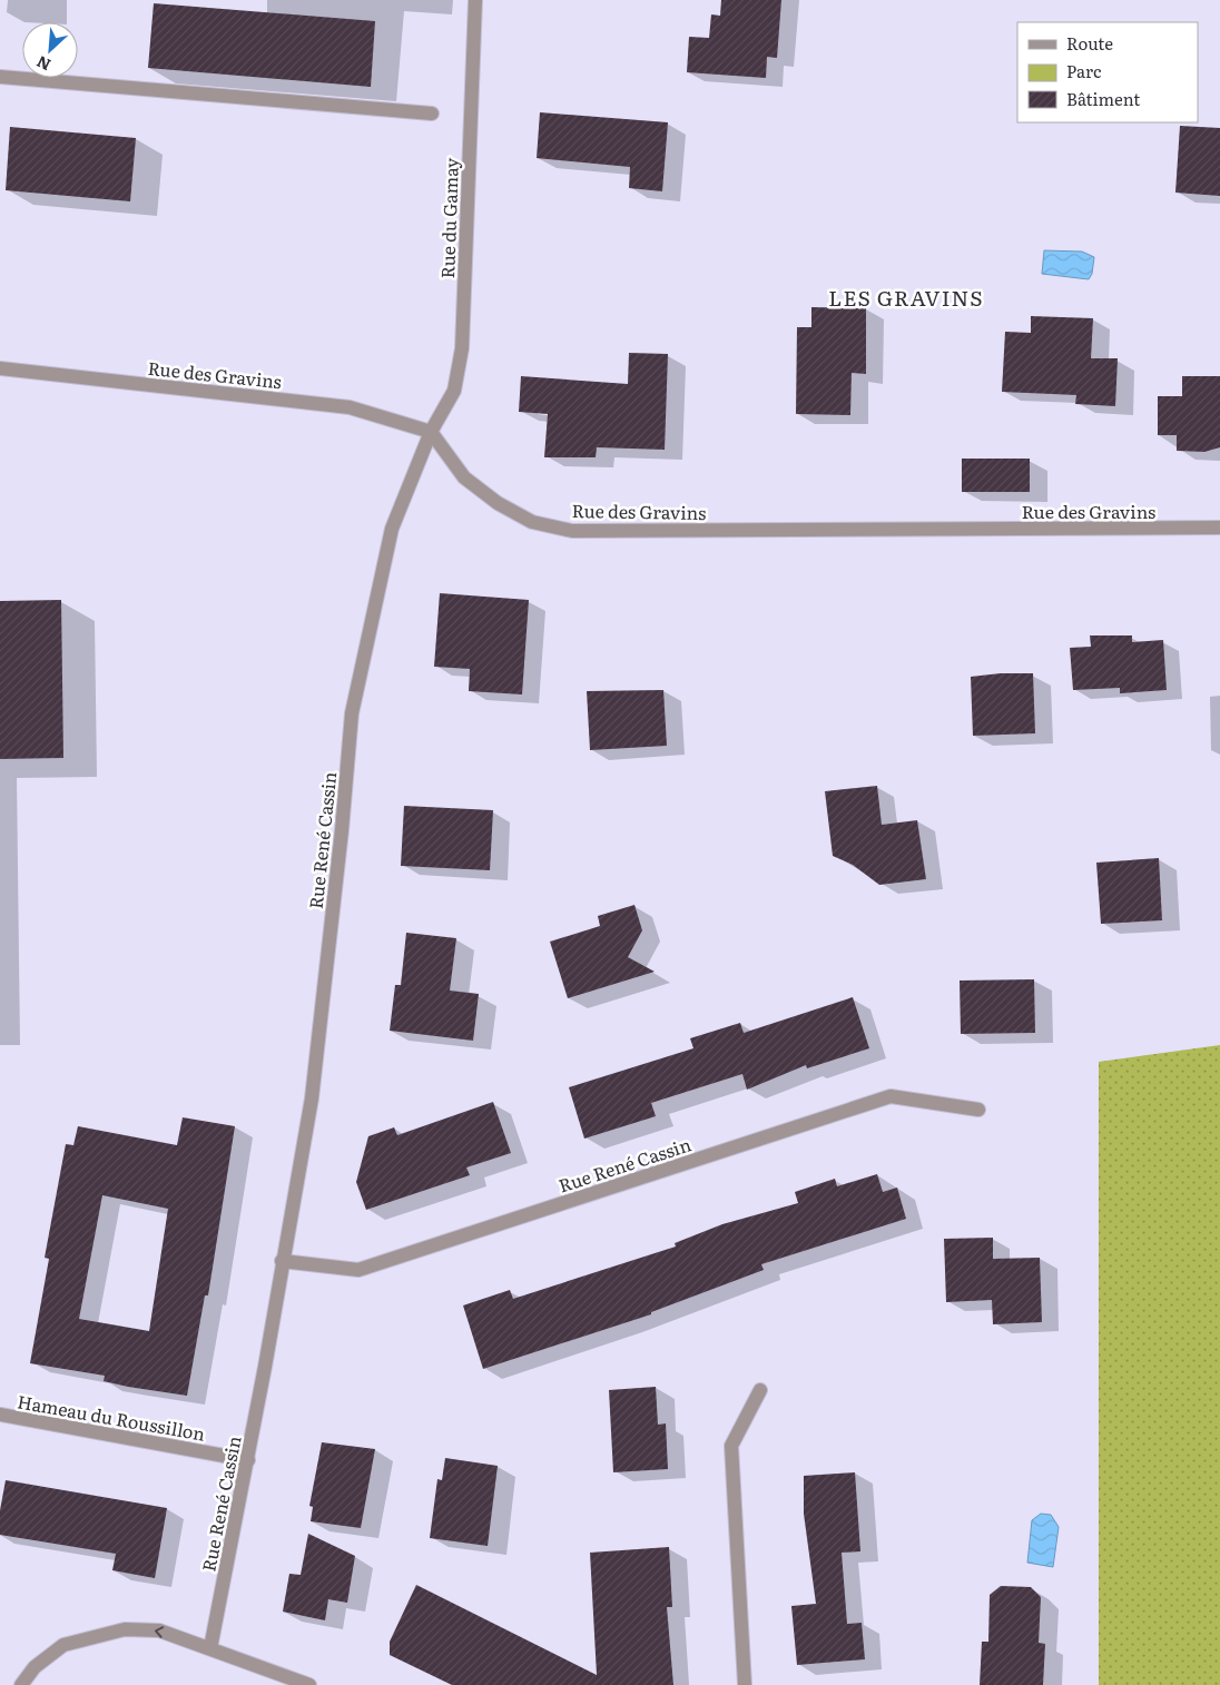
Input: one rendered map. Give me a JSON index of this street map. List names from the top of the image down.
{
  "streets": {
    "street": [
      "Rue du Gamay",
      "Rue des Gravins",
      "Rue René Cassin",
      "Hameau du Roussillon"
    ]
  },
  "crossings": [
    ["Rue du Gamay", "Rue des Gravins"],
    ["Rue du Gamay", "Rue René Cassin"],
    ["Rue des Gravins", "Rue René Cassin"],
    ["Rue René Cassin", "Hameau du Roussillon"]
  ],
  "districts": ["LES GRAVINS"],
  "legend": ["Route", "Parc", "Bâtiment"],
  "north": "bottom left"
}
